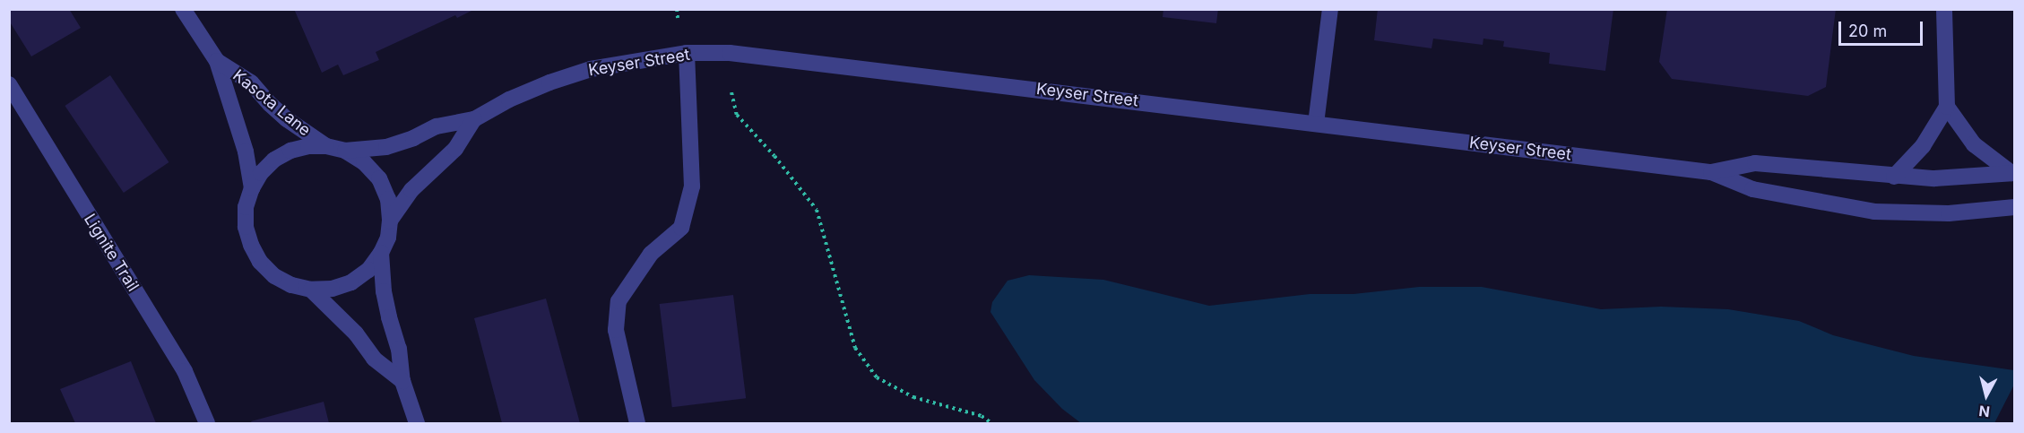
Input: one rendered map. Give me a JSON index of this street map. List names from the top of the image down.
{
  "streets": {
    "street": ["Keyser Street", "Kasota Lane", "Lignite Trail"]
  },
  "crossings": [
    ["Keyser Street", "Kasota Lane"]
  ],
  "scale_bar": "20 m",
  "north": "bottom"
}
